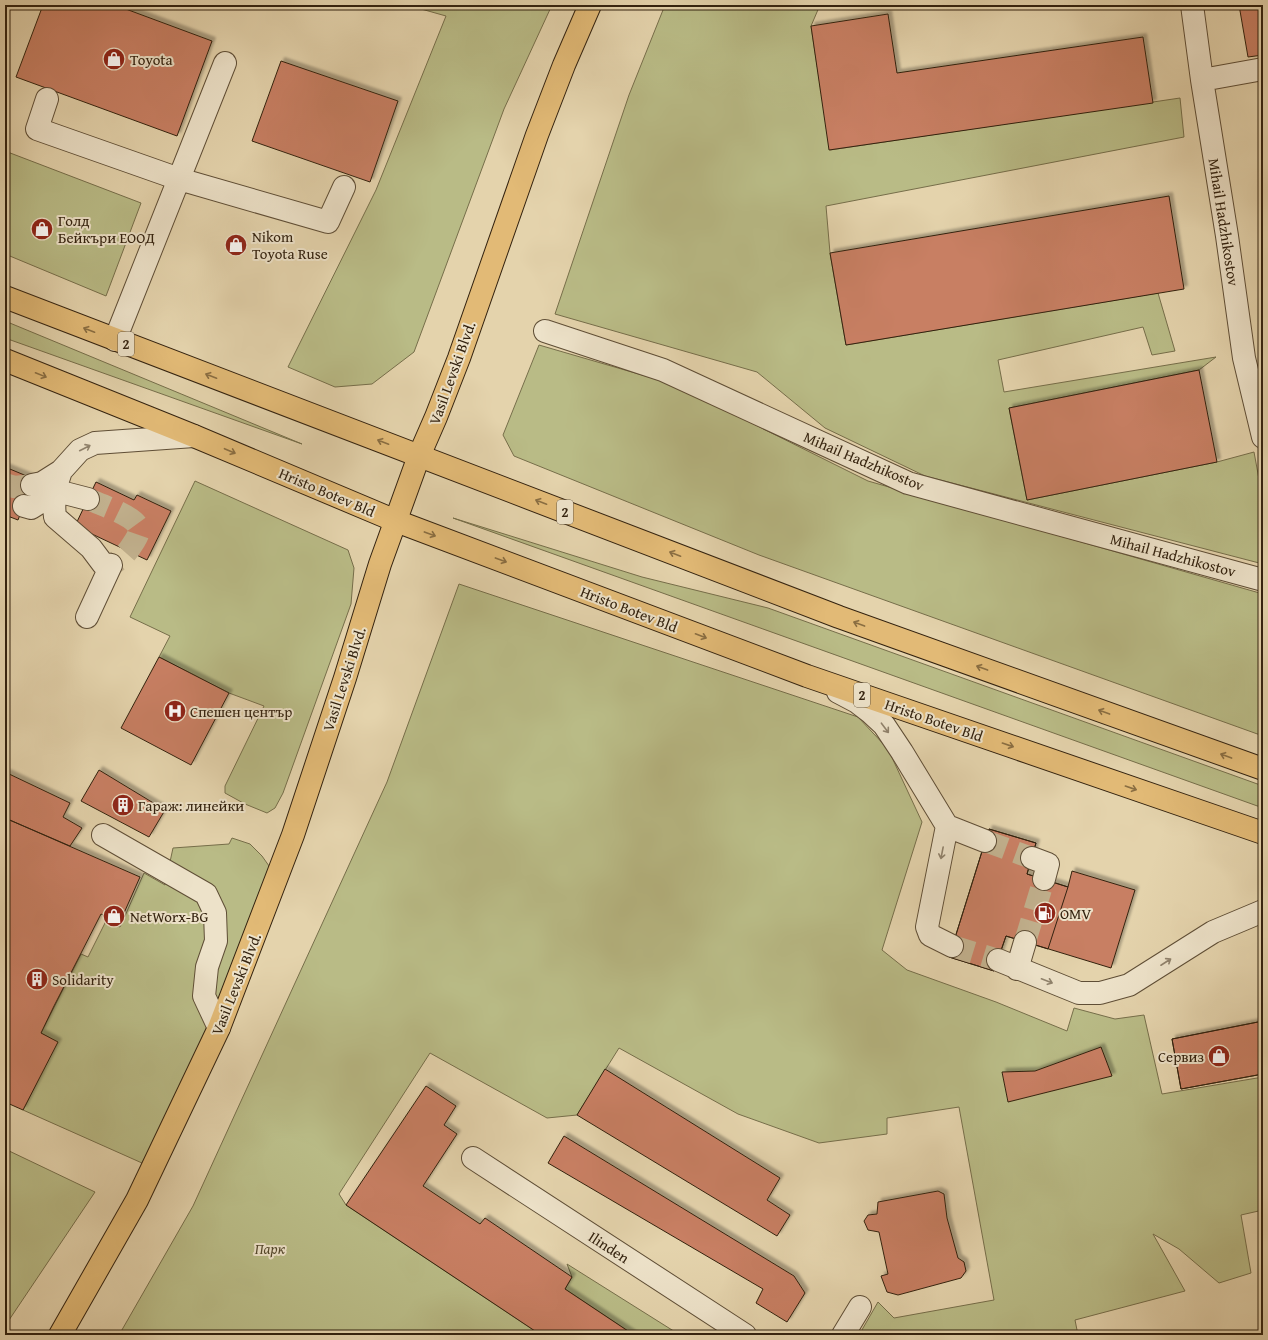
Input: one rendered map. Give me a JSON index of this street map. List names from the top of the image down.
{
  "streets": {
    "main road": ["2", "Vasil Levski Blvd.", "Hristo Botev Bld"],
    "street": ["Mihail Hadzhikostov", "Ilinden"]
  },
  "crossings": [
    ["2", "Vasil Levski Blvd."],
    ["Vasil Levski Blvd.", "Hristo Botev Bld"]
  ],
  "parks": ["Парк"],
  "places": {
    "shop": [
      "Toyota",
      "Голд Бейкъри ЕООД",
      "Nikom Toyota Ruse",
      "NetWorx-BG",
      "Сервиз"
    ],
    "hospital": ["Спешен център"],
    "building": ["Гараж: линейки", "Solidarity"],
    "fuel station": ["OMV"]
  }
}
